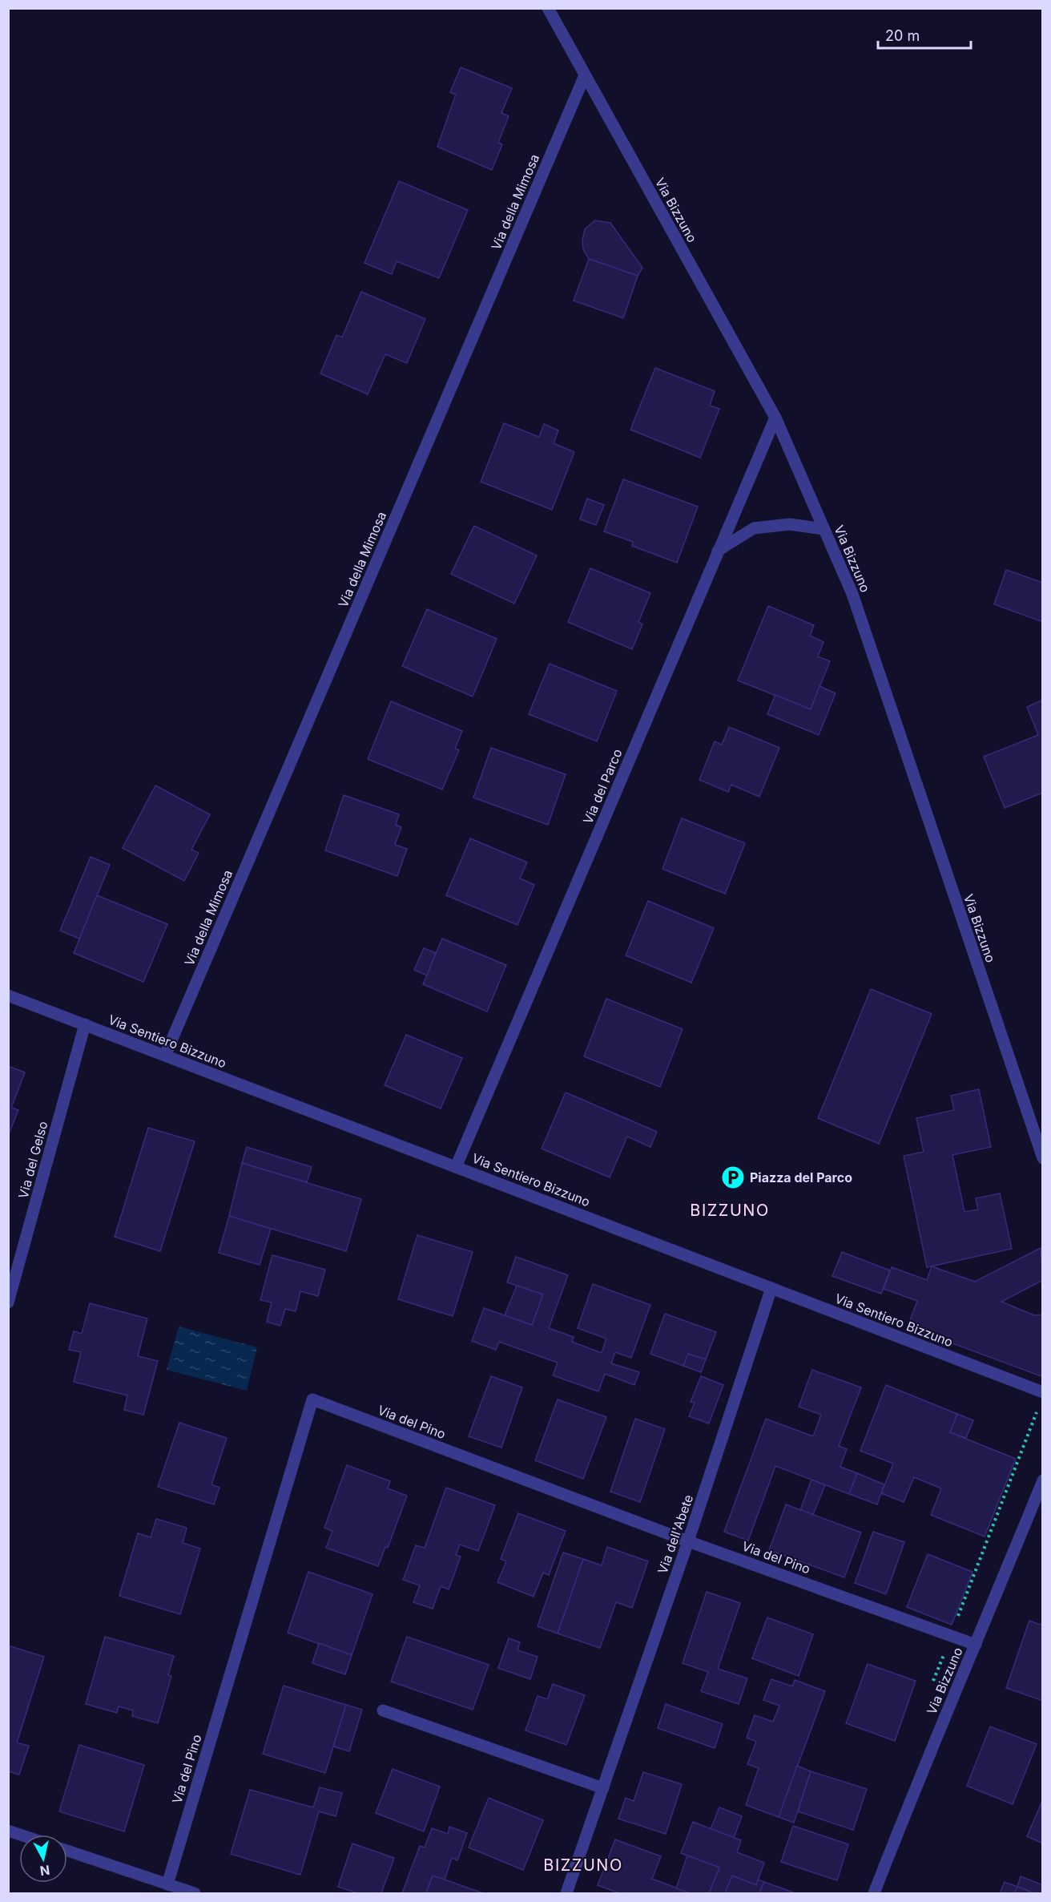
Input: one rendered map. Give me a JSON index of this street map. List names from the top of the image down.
{
  "streets": {
    "street": [
      "Via della Mimosa",
      "Via Bizzuno",
      "Via del Parco",
      "Via Sentiero Bizzuno",
      "Via del Gelso",
      "Via del Pino",
      "Via dell'Abete"
    ]
  },
  "crossings": [
    ["Via della Mimosa", "Via Bizzuno"],
    ["Via della Mimosa", "Via Sentiero Bizzuno"],
    ["Via Bizzuno", "Via del Parco"],
    ["Via Bizzuno", "Via del Pino"],
    ["Via del Parco", "Via Sentiero Bizzuno"],
    ["Via Sentiero Bizzuno", "Via del Gelso"],
    ["Via Sentiero Bizzuno", "Via dell'Abete"],
    ["Via del Pino", "Via dell'Abete"]
  ],
  "districts": ["BIZZUNO", "BIZZUNO"],
  "places": {
    "parking": ["Piazza del Parco"]
  },
  "scale_bar": "20 m",
  "north": "bottom"
}
